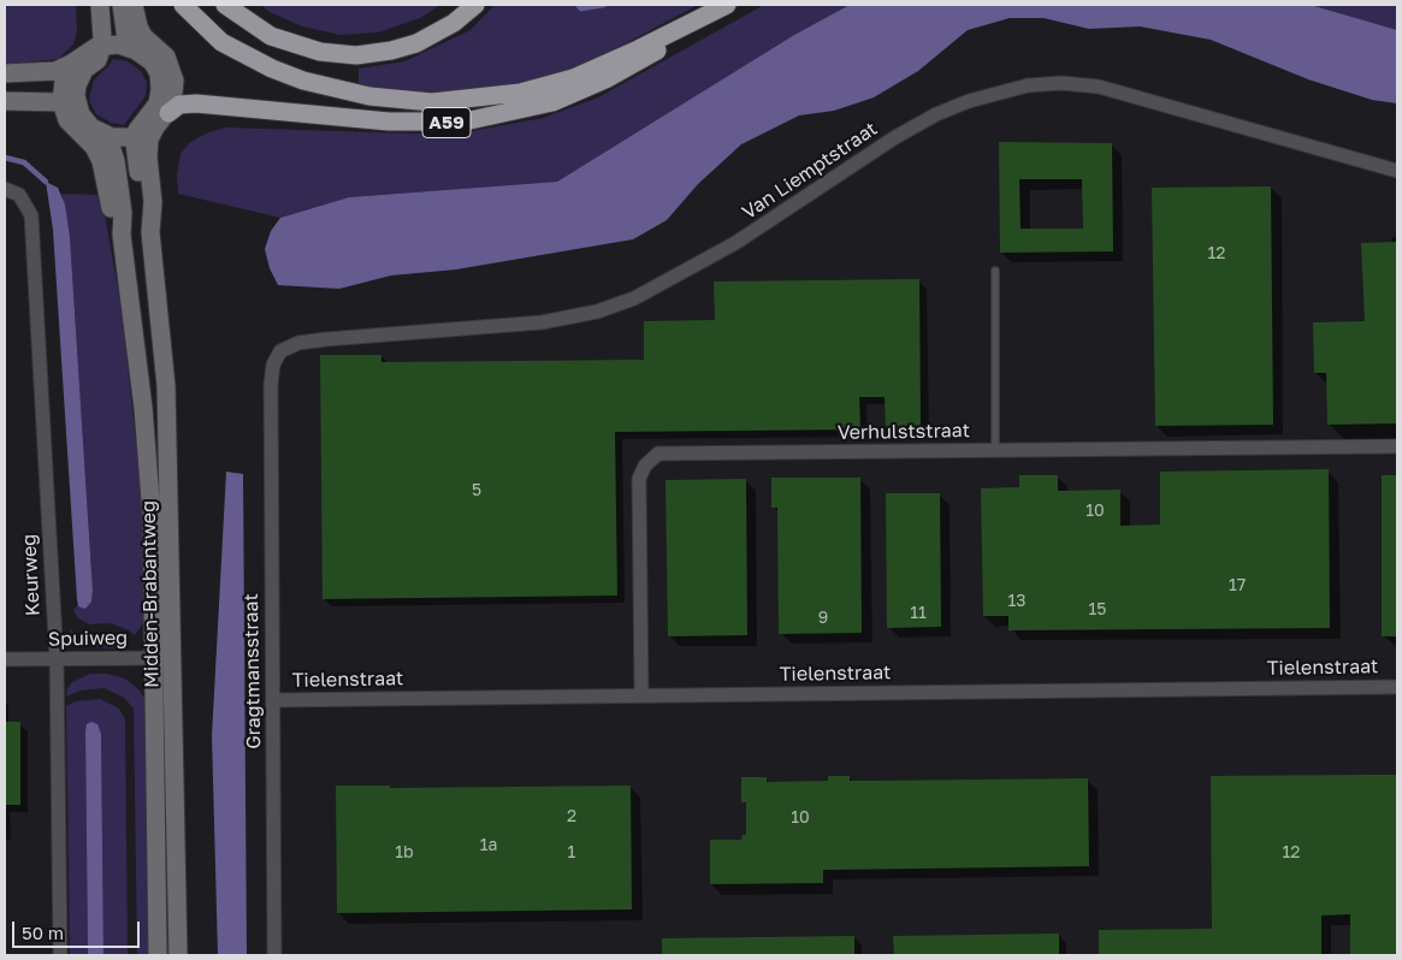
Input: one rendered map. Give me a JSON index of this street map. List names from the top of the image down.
{
  "streets": {
    "highway": ["A59"],
    "street": [
      "Van Liemptstraat",
      "Verhulststraat",
      "Keurweg",
      "Midden-Brabantweg",
      "Spuiweg",
      "Tielenstraat",
      "Gragtmansstraat"
    ]
  },
  "crossings": [
    ["Van Liemptstraat", "Gragtmansstraat"],
    ["Verhulststraat", "Tielenstraat"],
    ["Keurweg", "Spuiweg"],
    ["Midden-Brabantweg", "Spuiweg"],
    ["Tielenstraat", "Gragtmansstraat"]
  ],
  "house_numbers": [
    "12",
    "5",
    "10",
    "17",
    "13",
    "15",
    "11",
    "9",
    "2",
    "10",
    "1a",
    "1b",
    "1",
    "12"
  ],
  "scale_bar": "50 m"
}
